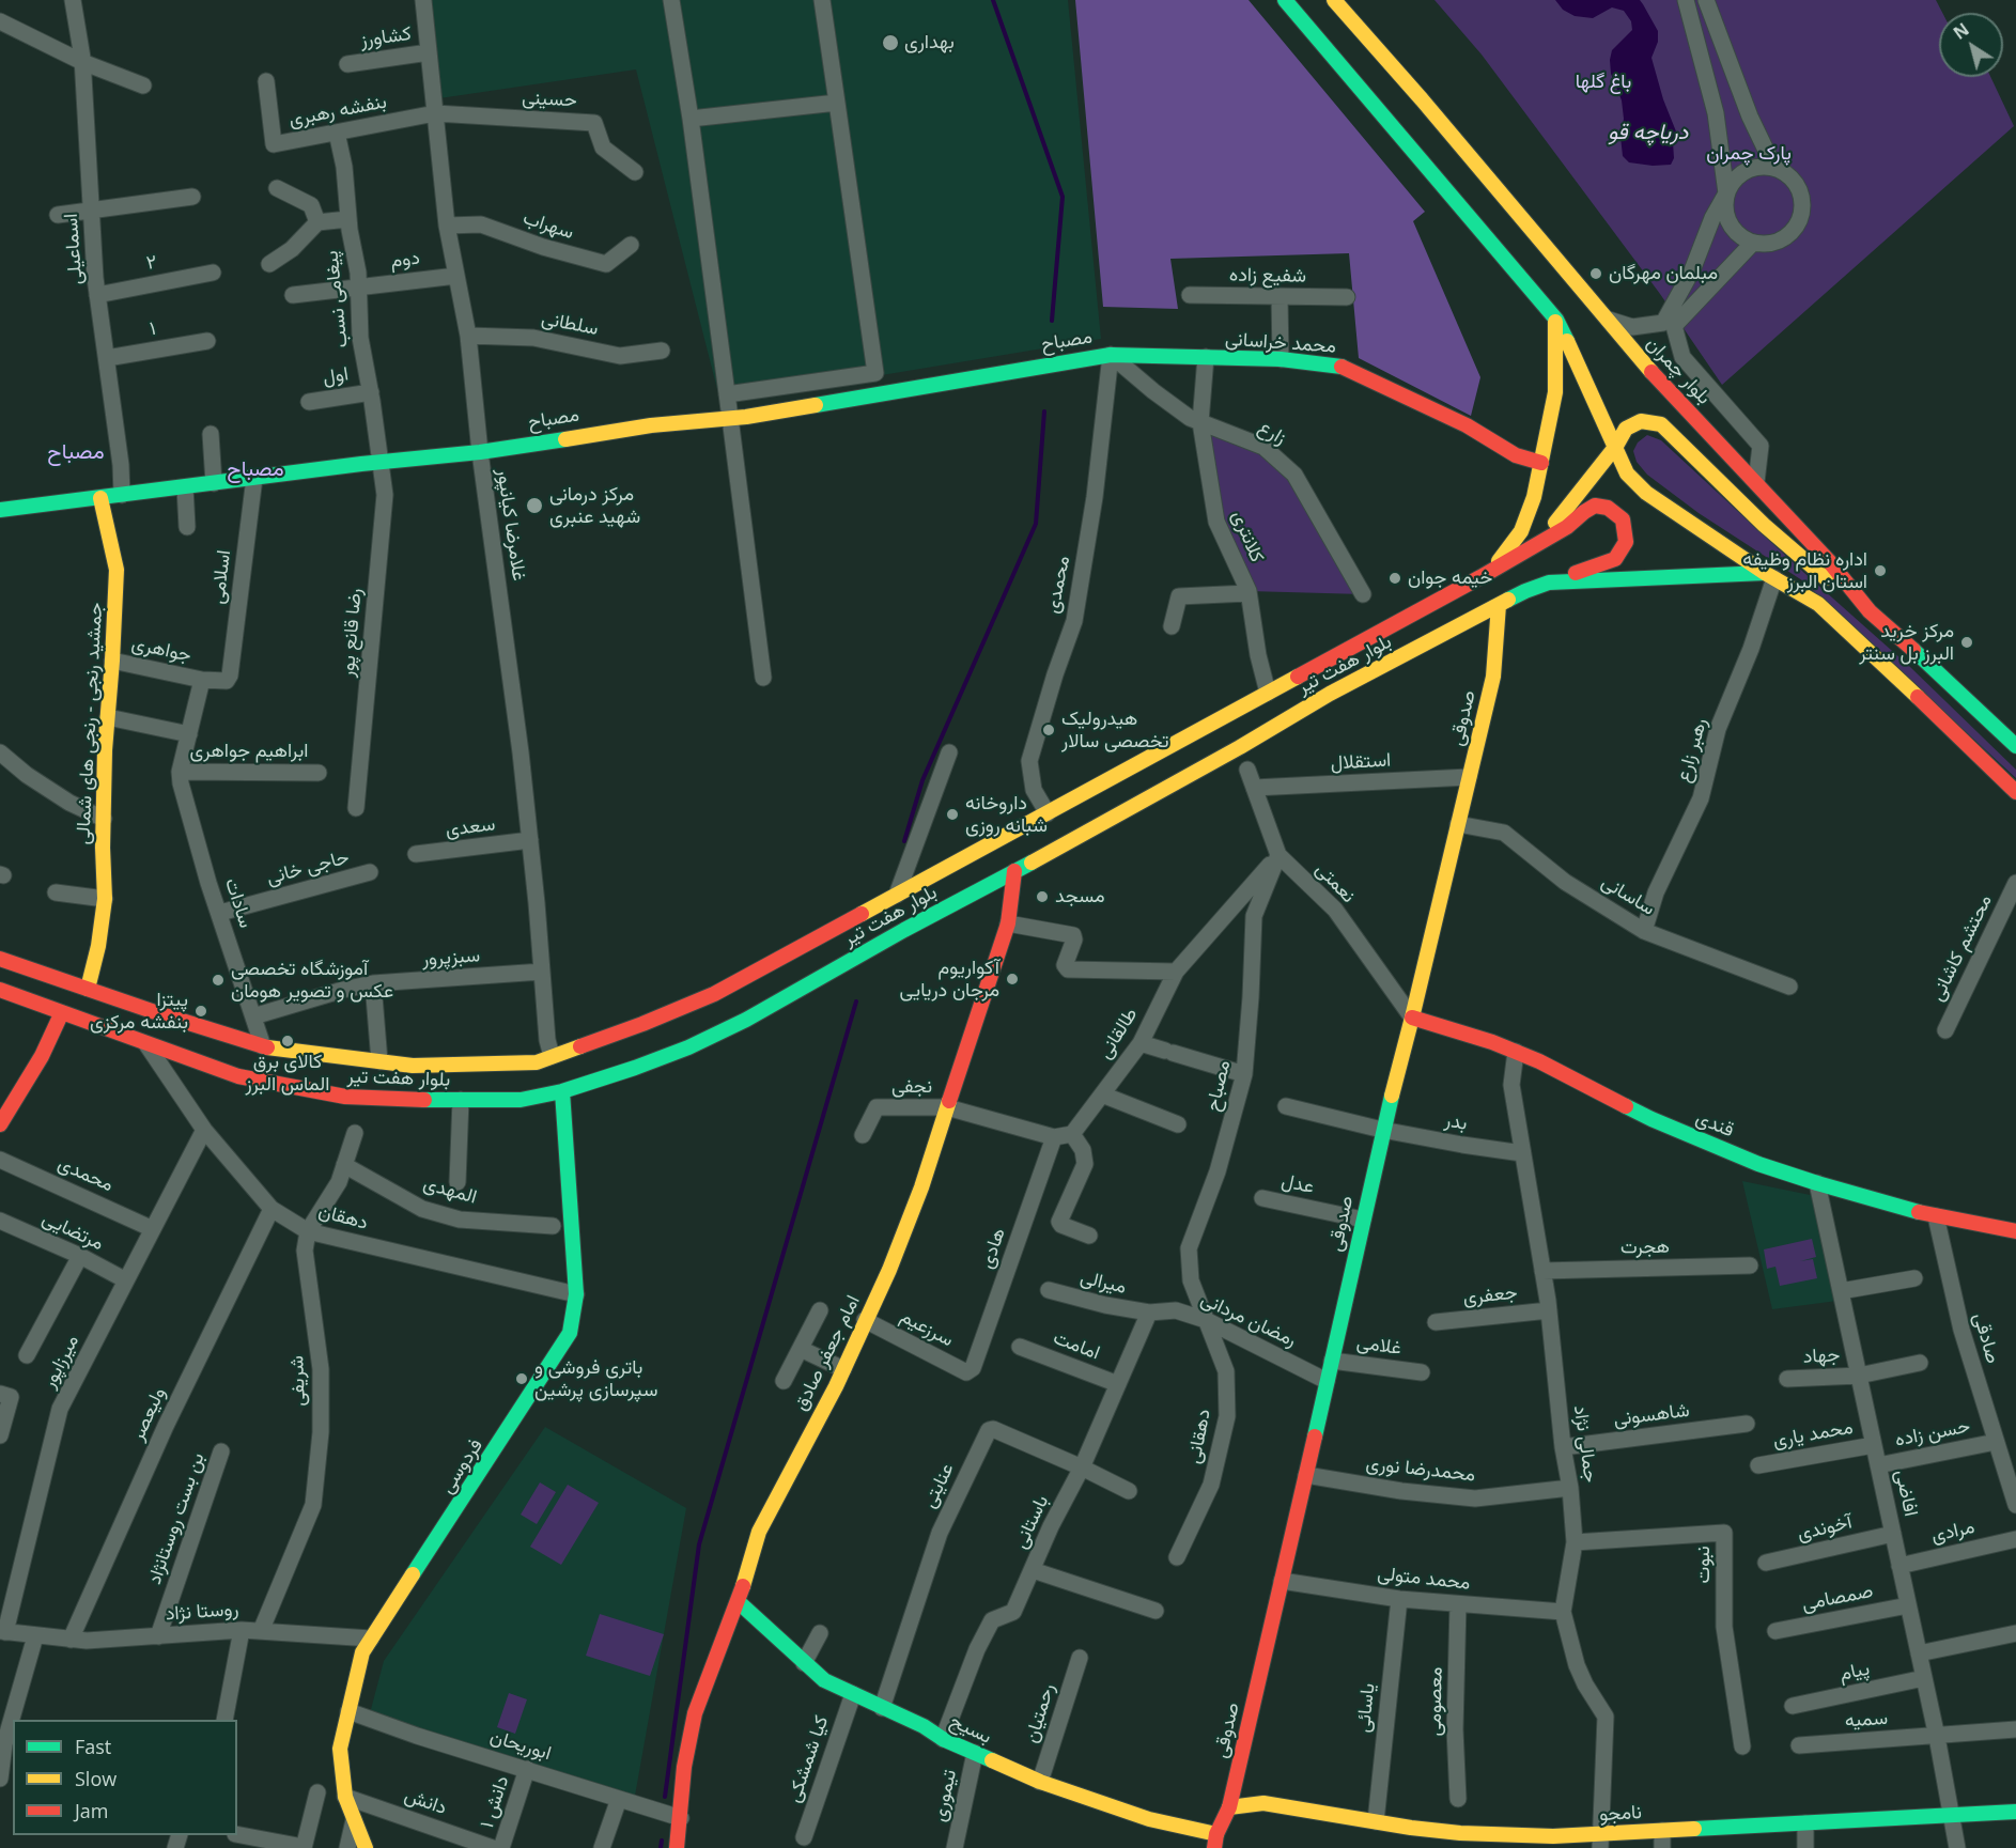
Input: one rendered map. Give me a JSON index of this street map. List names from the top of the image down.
{
  "streets": {
    "main road": [
      "مصباح",
      "محمد خراسانی",
      "بلوار چمران",
      "بلوار هفت تیر",
      "صدوقی",
      "جمشید رنجی - رنجی های شمالی",
      "قندی",
      "امام جعفر صادق",
      "فردوسی",
      "بسیح",
      "نامجو"
    ],
    "street": [
      "کشاورز",
      "حسینی",
      "بنفشه رهبری",
      "سهراب",
      "اسماعیلی",
      "دوم",
      "۲",
      "شفیع زاده",
      "پیغامی نسب",
      "سلطانی",
      "۱",
      "اول",
      "زارع",
      "غلامرضا کیانپور",
      "کلانتری",
      "اسلامی",
      "محمدی",
      "رضا قانع پور",
      "جواهری",
      "رهبر زارع",
      "ابراهیم جواهری",
      "استقلال",
      "سعدی",
      "حاجی خانی",
      "نعمتی",
      "ساسانی",
      "سادات",
      "محتشم کاشانی",
      "سبزپرور",
      "طالقانی",
      "نجفی",
      "بدر",
      "عدل",
      "المهدی",
      "دهقان",
      "مرتضایی",
      "هجرت",
      "هادی",
      "میرالی",
      "جعفری",
      "رمضان مردانی",
      "سرزعیم",
      "صادقی",
      "امامت",
      "غلامی",
      "جهاد",
      "میرزاپور",
      "شریفی",
      "ولیعصر",
      "شاهسونی",
      "حسن زاده",
      "محمد یاری",
      "دهقانی",
      "جمالی نژاد",
      "محمدرضا نوری",
      "عنایتی",
      "افاضی",
      "بن بست روستانژاد",
      "باستانی",
      "آخوندی",
      "مرادی",
      "نبوت",
      "محمد متولی",
      "صمصامی",
      "روستا نژاد",
      "پیام",
      "معصومی",
      "یاسائی",
      "رحمتیان",
      "سمیه",
      "ابوریحان",
      "کیا شمشکی",
      "تیموری",
      "دانش",
      "دانش ۱"
    ]
  },
  "crossings": [
    ["کشاورز", "غلامرضا کیانپور"],
    ["حسینی", "بنفشه رهبری"],
    ["حسینی", "غلامرضا کیانپور"],
    ["بنفشه رهبری", "پیغامی نسب"],
    ["بنفشه رهبری", "غلامرضا کیانپور"],
    ["سهراب", "غلامرضا کیانپور"],
    ["اسماعیلی", "۲"],
    ["اسماعیلی", "۱"],
    ["اسماعیلی", "مصباح"],
    ["دوم", "پیغامی نسب"],
    ["دوم", "غلامرضا کیانپور"],
    ["پیغامی نسب", "مصباح"],
    ["پیغامی نسب", "اول"],
    ["پیغامی نسب", "رضا قانع پور"],
    ["سلطانی", "غلامرضا کیانپور"],
    ["مصباح", "محمد خراسانی"],
    ["مصباح", "زارع"],
    ["مصباح", "غلامرضا کیانپور"],
    ["مصباح", "اسلامی"],
    ["مصباح", "محمدی"],
    ["مصباح", "رضا قانع پور"],
    ["مصباح", "جمشید رنجی - رنجی های شمالی"],
    ["مصباح", "نعمتی"],
    ["مصباح", "طالقانی"],
    ["مصباح", "رمضان مردانی"],
    ["مصباح", "دهقانی"],
    ["محمد خراسانی", "زارع"],
    ["محمد خراسانی", "کلانتری"],
    ["محمد خراسانی", "محمدی"],
    ["محمد خراسانی", "بلوار هفت تیر"],
    ["زارع", "کلانتری"],
    ["زارع", "محمدی"],
    ["غلامرضا کیانپور", "بلوار هفت تیر"],
    ["غلامرضا کیانپور", "سعدی"],
    ["غلامرضا کیانپور", "سبزپرور"],
    ["کلانتری", "بلوار هفت تیر"],
    ["اسلامی", "جواهری"],
    ["محمدی", "بلوار هفت تیر"],
    ["محمدی", "میرزاپور"],
    ["جواهری", "جمشید رنجی - رنجی های شمالی"],
    ["بلوار هفت تیر", "صدوقی"],
    ["بلوار هفت تیر", "جمشید رنجی - رنجی های شمالی"],
    ["بلوار هفت تیر", "رهبر زارع"],
    ["بلوار هفت تیر", "سادات"],
    ["بلوار هفت تیر", "دهقان"],
    ["بلوار هفت تیر", "امام جعفر صادق"],
    ["بلوار هفت تیر", "فردوسی"],
    ["صدوقی", "استقلال"],
    ["صدوقی", "نعمتی"],
    ["صدوقی", "ساسانی"],
    ["صدوقی", "بدر"],
    ["صدوقی", "قندی"],
    ["صدوقی", "عدل"],
    ["صدوقی", "رمضان مردانی"],
    ["صدوقی", "غلامی"],
    ["صدوقی", "محمدرضا نوری"],
    ["صدوقی", "محمد متولی"],
    ["صدوقی", "بسیح"],
    ["صدوقی", "نامجو"],
    ["رهبر زارع", "ساسانی"],
    ["ابراهیم جواهری", "سادات"],
    ["استقلال", "نعمتی"],
    ["حاجی خانی", "سادات"],
    ["نعمتی", "طالقانی"],
    ["نعمتی", "قندی"],
    ["سادات", "سبزپرور"],
    ["نجفی", "امام جعفر صادق"],
    ["بدر", "جمالی نژاد"],
    ["قندی", "صادقی"],
    ["قندی", "جمالی نژاد"],
    ["قندی", "افاضی"],
    ["المهدی", "شریفی"],
    ["دهقان", "میرزاپور"],
    ["دهقان", "شریفی"],
    ["دهقان", "ولیعصر"],
    ["دهقان", "فردوسی"],
    ["مرتضایی", "میرزاپور"],
    ["هجرت", "جمالی نژاد"],
    ["هادی", "سرزعیم"],
    ["میرالی", "رمضان مردانی"],
    ["میرالی", "باستانی"],
    ["جعفری", "جمالی نژاد"],
    ["رمضان مردانی", "دهقانی"],
    ["رمضان مردانی", "باستانی"],
    ["سرزعیم", "امام جعفر صادق"],
    ["صادقی", "حسن زاده"],
    ["امامت", "باستانی"],
    ["امام جعفر صادق", "بسیح"],
    ["امام جعفر صادق", "ابوریحان"],
    ["جهاد", "افاضی"],
    ["میرزاپور", "روستا نژاد"],
    ["شریفی", "روستا نژاد"],
    ["ولیعصر", "روستا نژاد"],
    ["شاهسونی", "جمالی نژاد"],
    ["حسن زاده", "افاضی"],
    ["محمد یاری", "افاضی"],
    ["جمالی نژاد", "محمدرضا نوری"],
    ["جمالی نژاد", "نبوت"],
    ["جمالی نژاد", "محمد متولی"],
    ["جمالی نژاد", "نامجو"],
    ["فردوسی", "روستا نژاد"],
    ["فردوسی", "ابوریحان"],
    ["فردوسی", "دانش"],
    ["عنایتی", "باستانی"],
    ["عنایتی", "بسیح"],
    ["افاضی", "آخوندی"],
    ["افاضی", "مرادی"],
    ["افاضی", "صمصامی"],
    ["افاضی", "پیام"],
    ["افاضی", "سمیه"],
    ["افاضی", "نامجو"],
    ["بن بست روستانژاد", "روستا نژاد"],
    ["باستانی", "بسیح"],
    ["محمد متولی", "معصومی"],
    ["محمد متولی", "یاسائی"],
    ["یاسائی", "نامجو"],
    ["رحمتیان", "بسیح"],
    ["بسیح", "کیا شمشکی"],
    ["بسیح", "تیموری"],
    ["ابوریحان", "دانش ۱"]
  ],
  "districts": ["مصباح", "مصباح"],
  "water": ["دریاچه قو"],
  "parks": ["باغ گلها", "پارک چمران"],
  "places": [
    "بهداری",
    "مبلمان مهرگان",
    "مرکز درمانی شهید عنبری",
    "اداره نظام وظیفه استان البرز",
    "خیمه جوان",
    "مرکز خرید البرز بل سنتر",
    "هیدرولیک تخصصی سالار",
    "داروخانه شبانه روزی",
    "مسجد",
    "آکواریوم مرجان دریایی",
    "آموزشگاه تخصصی عکس و تصویر هومان",
    "پیتزا بنفشه مرکزی",
    "کالای برق الماس البرز",
    "باتری فروشی و سپرسازی پرشین"
  ],
  "legend": ["Fast", "Slow", "Jam"],
  "north": "top left"
}
